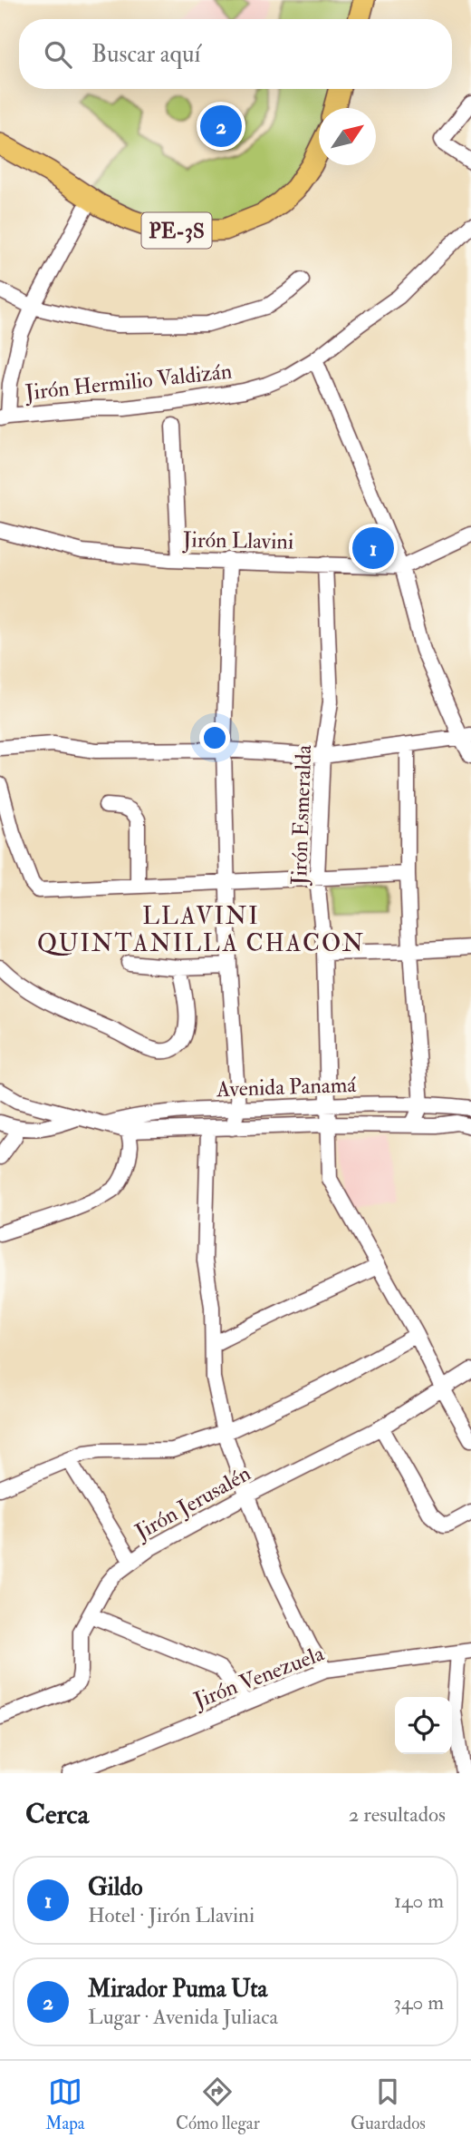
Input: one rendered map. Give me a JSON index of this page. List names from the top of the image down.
{
  "streets": {
    "highway": ["PE-3S"],
    "street": [
      "Jirón Hermilio Valdizán",
      "Jirón Llavini",
      "Jirón Esmeralda",
      "Avenida Panamá",
      "Jirón Jerusalén",
      "Jirón Venezuela"
    ]
  },
  "crossings": [
    ["Jirón Llavini", "Jirón Esmeralda"],
    ["Jirón Esmeralda", "Avenida Panamá"],
    ["Jirón Esmeralda", "Jirón Jerusalén"]
  ],
  "districts": ["LLAVINI QUINTANILLA CHACON"],
  "north": "top right",
  "page": {
    "search": "Buscar aquí",
    "pins": ["2", "1"],
    "heading": ["Cerca", "2 resultados"],
    "list": [
      {
        "mark": "1",
        "name": "Gildo",
        "note": "Hotel · Jirón Llavini",
        "value": "140 m"
      },
      {
        "mark": "2",
        "name": "Mirador Puma Uta",
        "note": "Lugar · Avenida Juliaca",
        "value": "340 m"
      }
    ],
    "nav": ["Mapa", "Cómo llegar", "Guardados"]
  }
}
